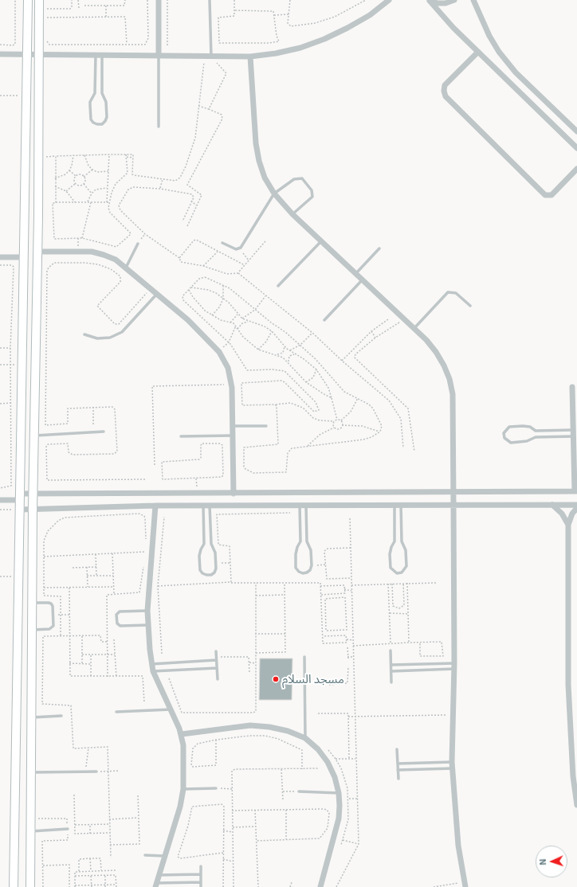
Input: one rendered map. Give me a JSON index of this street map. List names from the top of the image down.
{
  "places": ["مسجد السلام"],
  "north": "left"
}
